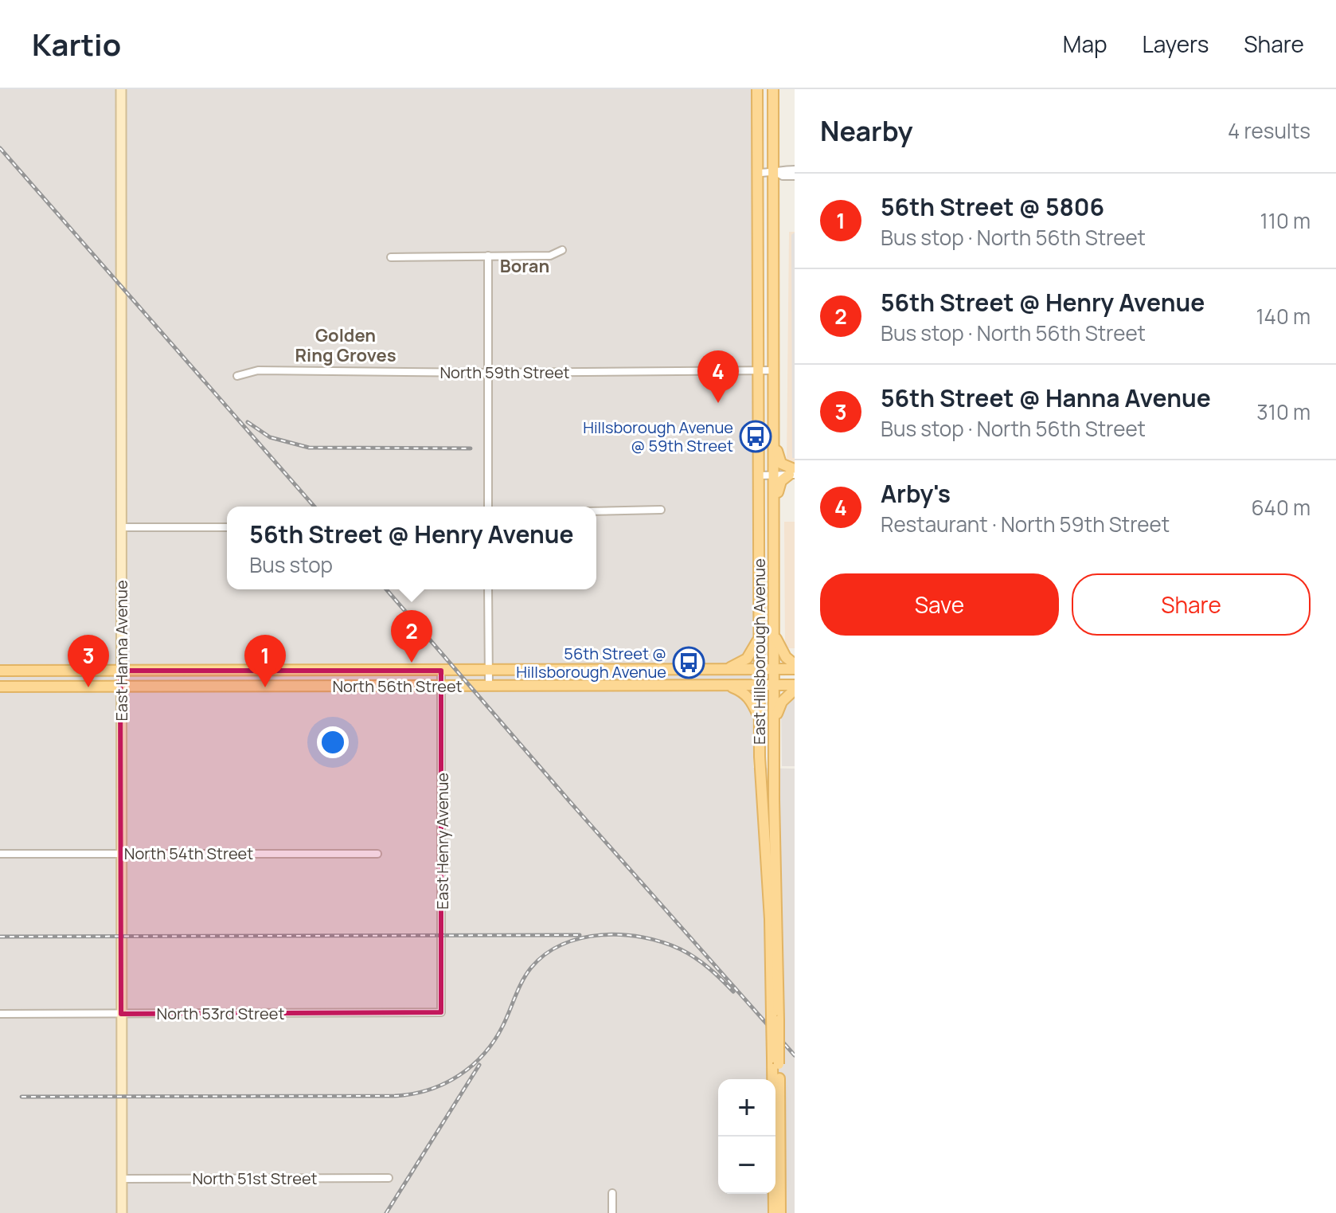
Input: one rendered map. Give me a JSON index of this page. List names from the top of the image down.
{
  "streets": {
    "main road": ["East Hillsborough Avenue", "North 56th Street"],
    "street": [
      "North 59th Street",
      "East Hanna Avenue",
      "East Henry Avenue",
      "North 54th Street",
      "North 53rd Street",
      "North 51st Street"
    ]
  },
  "crossings": [
    ["North 59th Street", "East Hillsborough Avenue"],
    ["East Hanna Avenue", "North 56th Street"],
    ["East Hanna Avenue", "North 54th Street"],
    ["East Hanna Avenue", "North 53rd Street"],
    ["East Hanna Avenue", "North 51st Street"],
    ["East Hillsborough Avenue", "North 56th Street"],
    ["North 56th Street", "East Henry Avenue"],
    ["East Henry Avenue", "North 53rd Street"]
  ],
  "districts": ["Boran", "Golden Ring Groves"],
  "places": {
    "bus stop": ["Hillsborough Avenue @ 59th Street", "56th Street @ Hillsborough Avenue"]
  },
  "page": {
    "header": "Kartio",
    "nav": ["Map", "Layers", "Share"],
    "heading": ["Nearby", "4 results"],
    "list": [
      {
        "mark": "1",
        "name": "56th Street @ 5806",
        "note": "Bus stop · North 56th Street",
        "value": "110 m"
      },
      {
        "mark": "2",
        "name": "56th Street @ Henry Avenue",
        "note": "Bus stop · North 56th Street",
        "value": "140 m"
      },
      {
        "mark": "3",
        "name": "56th Street @ Hanna Avenue",
        "note": "Bus stop · North 56th Street",
        "value": "310 m"
      },
      {
        "mark": "4",
        "name": "Arby's",
        "note": "Restaurant · North 59th Street",
        "value": "640 m"
      }
    ],
    "pins": [
      "4",
      "2",
      "1",
      "3"
    ],
    "popup": ["56th Street @ Henry Avenue", "Bus stop"],
    "buttons": ["Save", "Share"],
    "map_buttons": ["+", "−"]
  }
}
